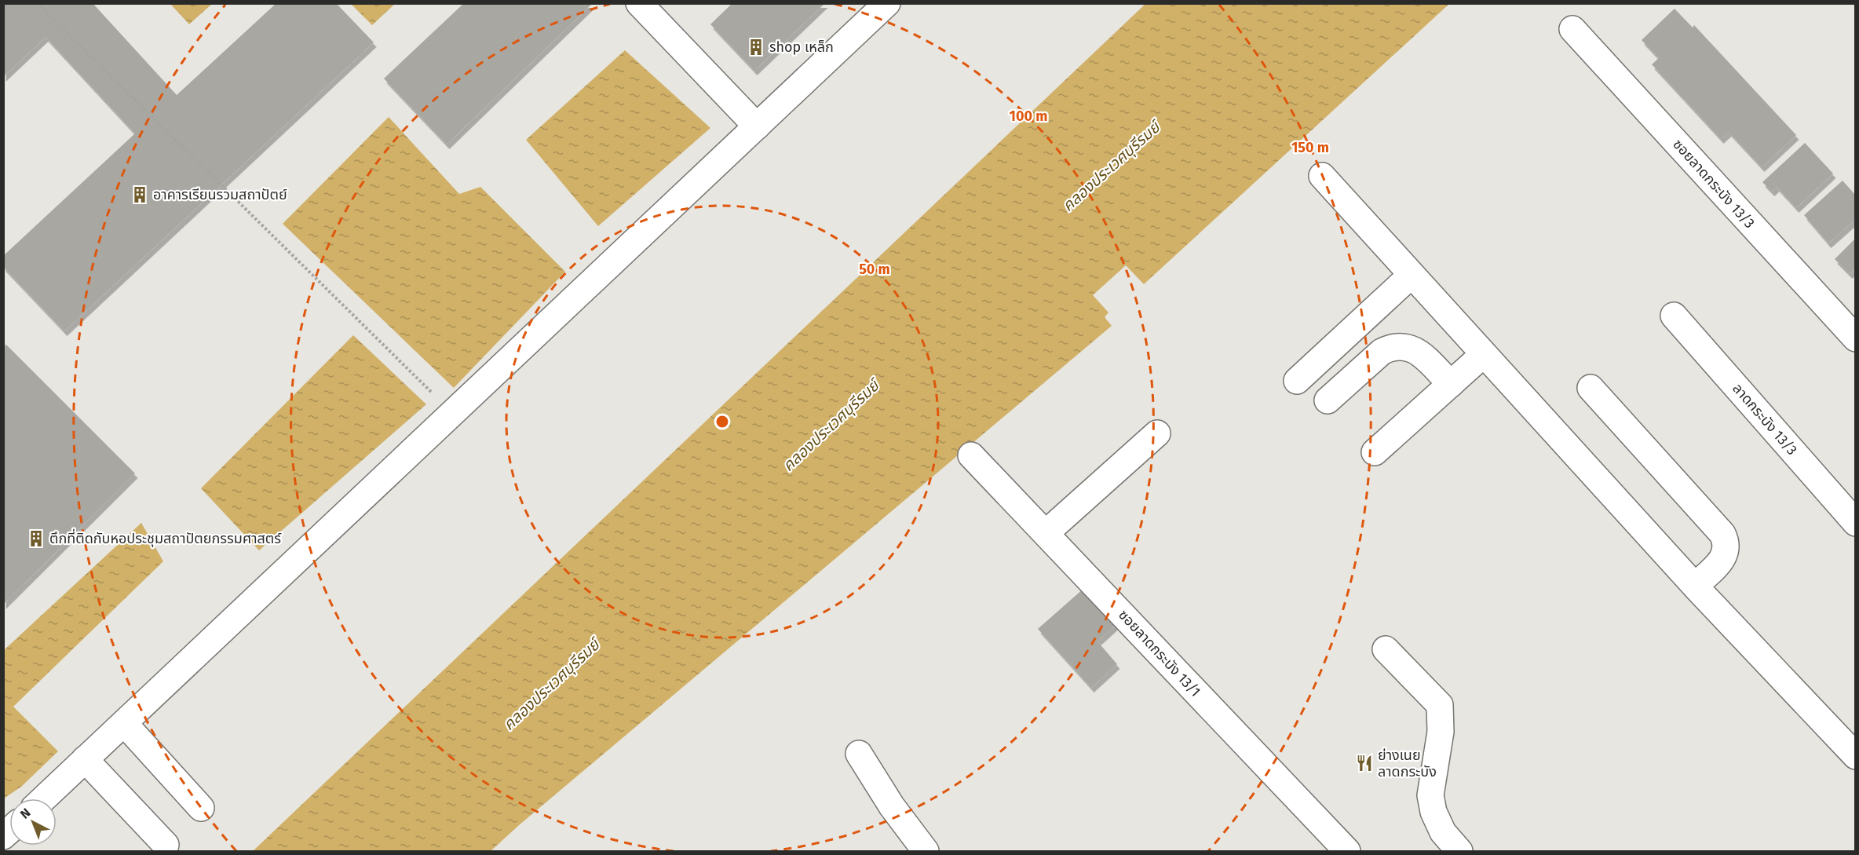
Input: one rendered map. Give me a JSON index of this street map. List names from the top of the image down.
{
  "streets": {
    "street": ["ซอยลาดกระบัง 13/3", "ลาดกระบัง 13/3", "ซอยลาดกระบัง 13/1"]
  },
  "water": ["คลองประเวศบุรีรมย์"],
  "places": {
    "building": ["shop เหล็ก", "อาคารเรียนรวมสถาปัตย์", "ตึกที่ติดกับหอประชุมสถาปัตยกรรมศาสตร์"],
    "restaurant": ["ย่างเนย ลาดกระบัง"]
  },
  "north": "top left",
  "rings": ["100 m", "150 m", "50 m"]
}
